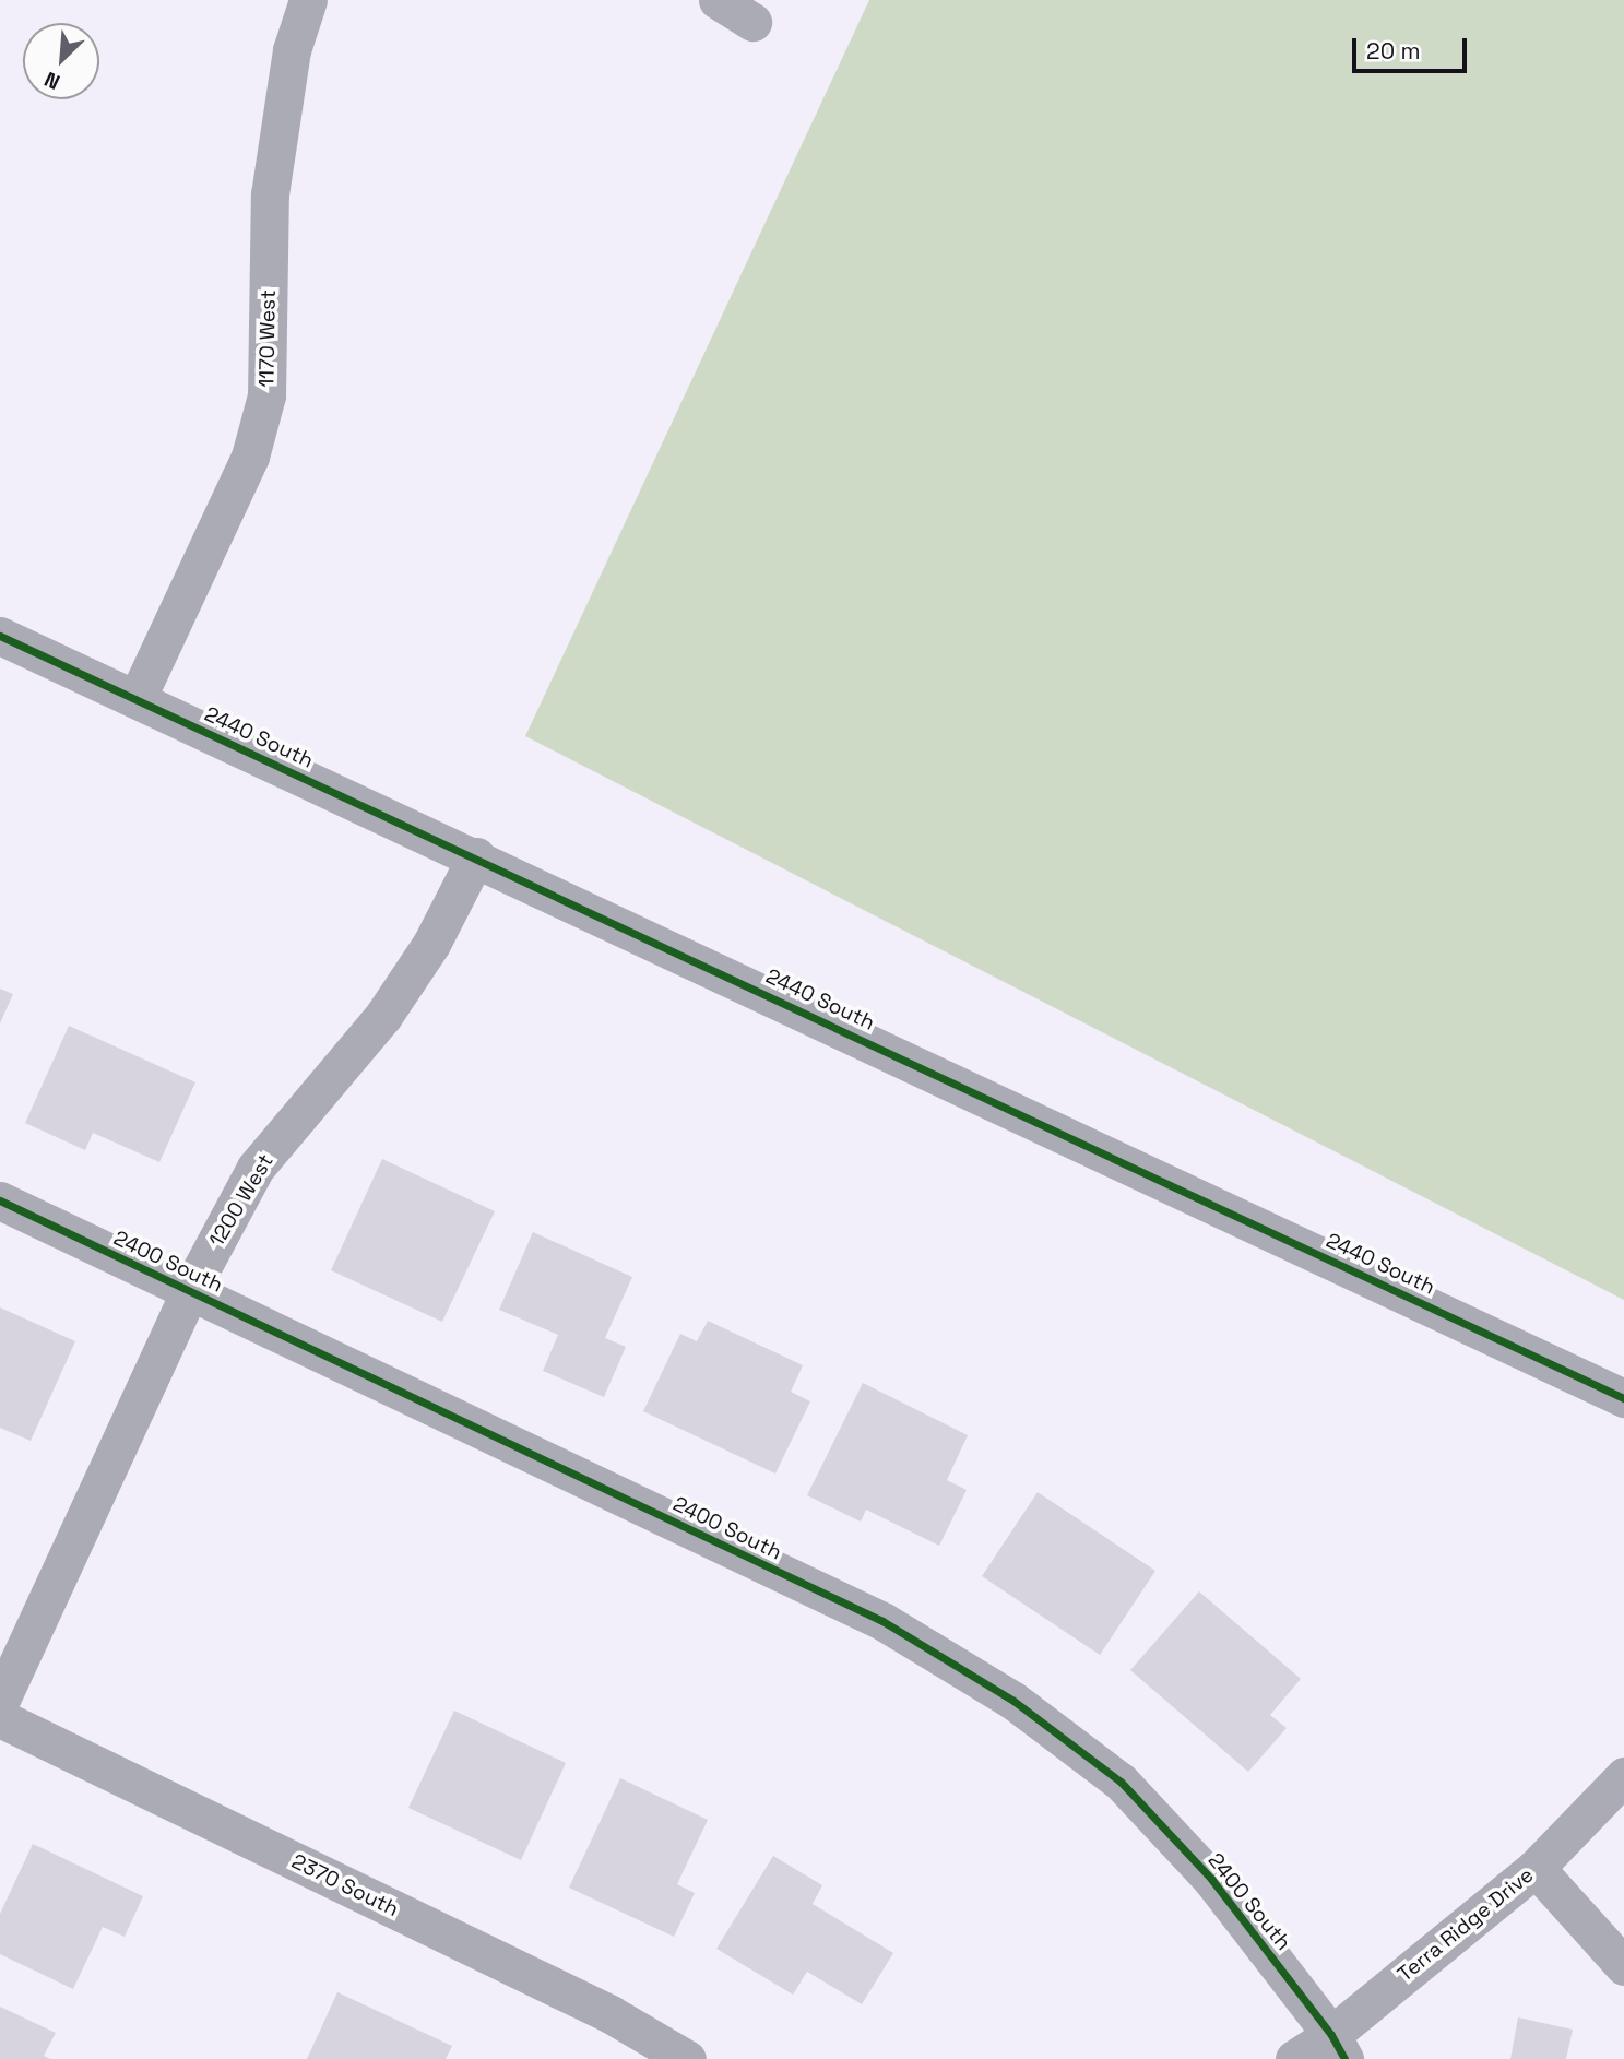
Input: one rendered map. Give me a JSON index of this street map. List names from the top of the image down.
{
  "streets": {
    "street": [
      "1170 West",
      "2440 South",
      "1200 West",
      "2400 South",
      "2370 South",
      "Terra Ridge Drive"
    ]
  },
  "crossings": [
    ["1170 West", "2440 South"],
    ["2440 South", "1200 West"],
    ["1200 West", "2400 South"],
    ["2400 South", "Terra Ridge Drive"]
  ],
  "scale_bar": "20 m",
  "north": "bottom left"
}
